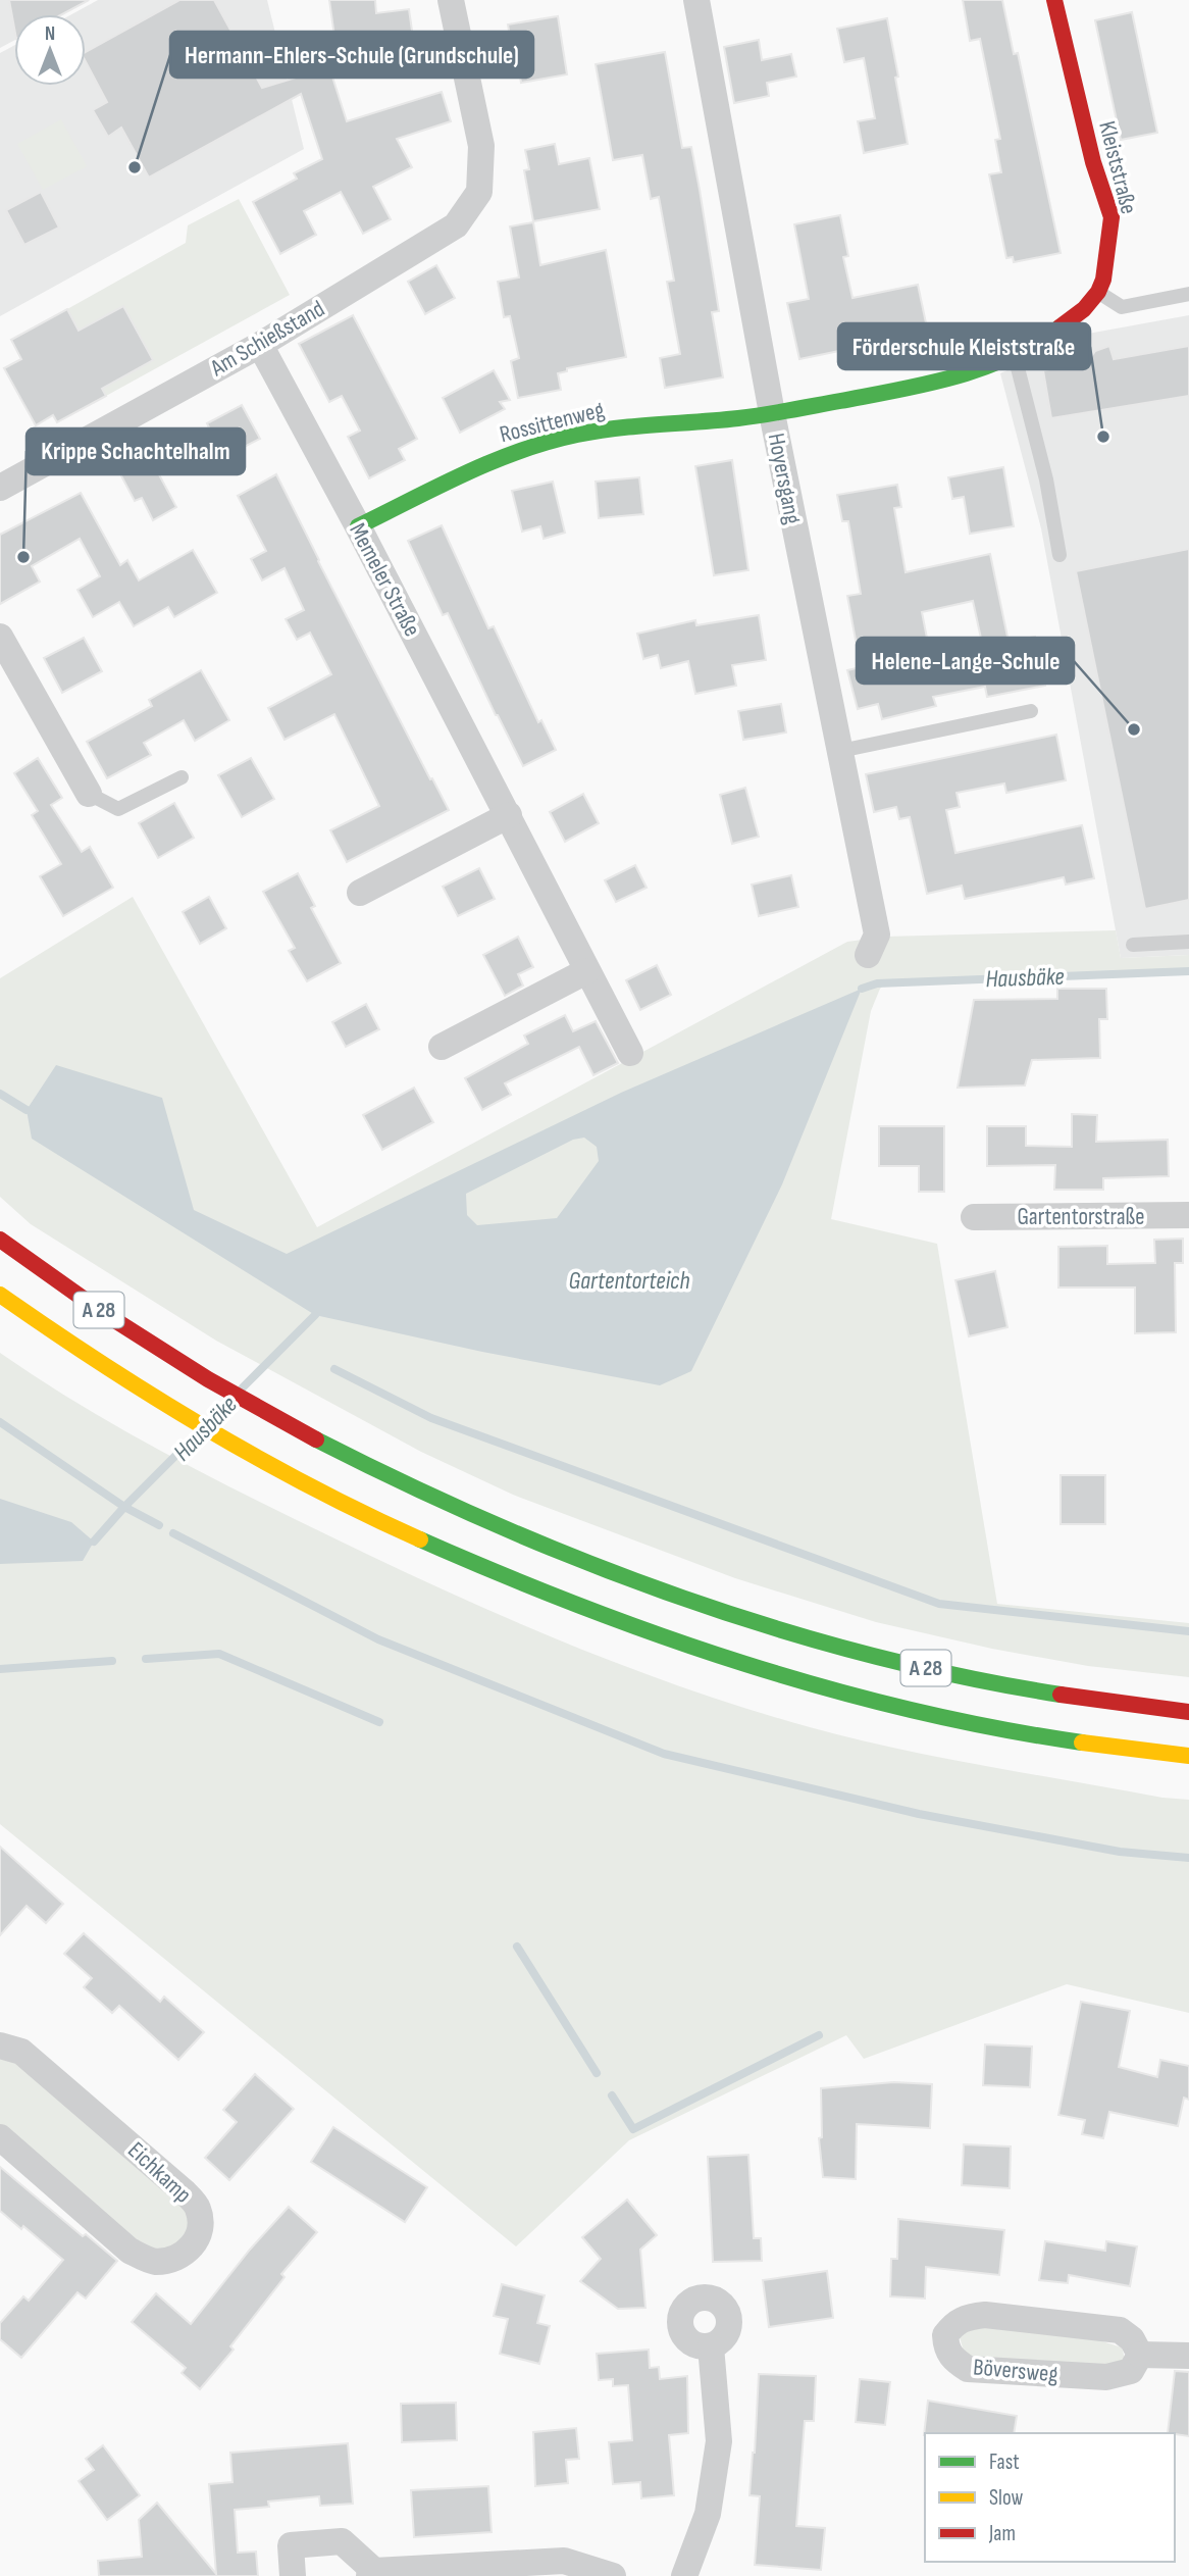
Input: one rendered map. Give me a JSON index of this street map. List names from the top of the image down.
{
  "streets": {
    "main road": ["Kleiststraße", "Rossittenweg", "A 28"],
    "street": [
      "Am Schießstand",
      "Hoyersgang",
      "Memeler Straße",
      "Gartentorstraße",
      "Eichkamp",
      "Böversweg"
    ]
  },
  "crossings": [
    ["Am Schießstand", "Memeler Straße"],
    ["Rossittenweg", "Hoyersgang"],
    ["Rossittenweg", "Memeler Straße"]
  ],
  "water": ["Hausbäke", "Gartentorteich"],
  "places": [
    "Hermann-Ehlers-Schule (Grundschule)",
    "Förderschule Kleiststraße",
    "Krippe Schachtelhalm",
    "Helene-Lange-Schule"
  ],
  "legend": ["Fast", "Slow", "Jam"],
  "north": "top"
}
